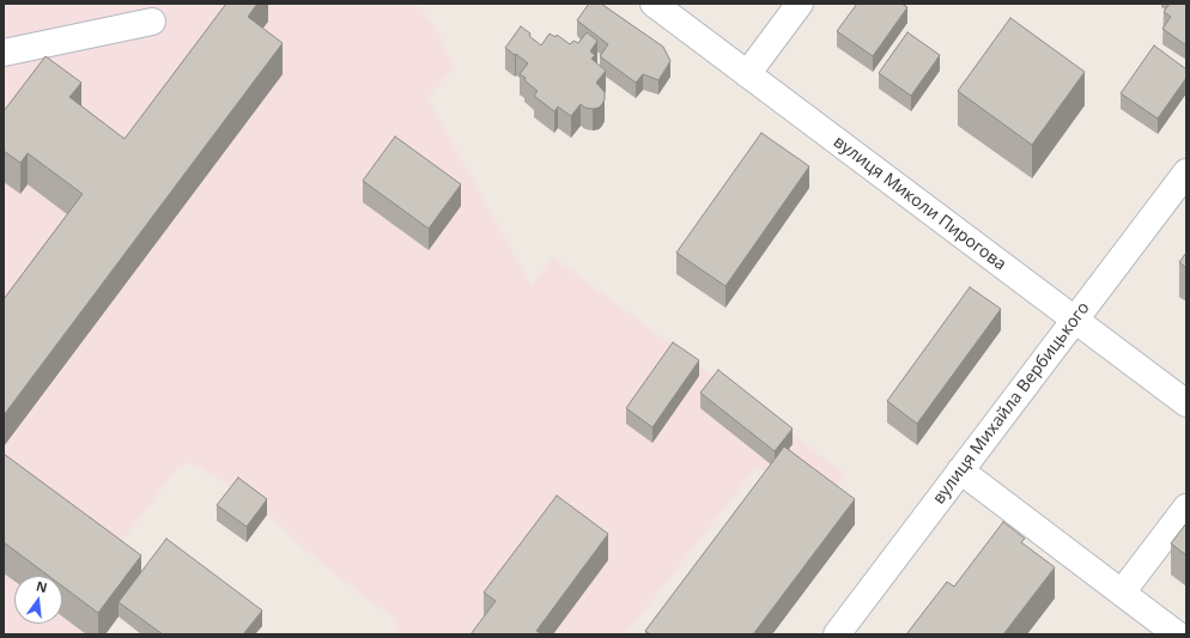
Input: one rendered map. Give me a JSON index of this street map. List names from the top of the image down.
{
  "streets": {
    "street": ["вулиця Миколи Пирогова", "вулиця Михайла Вербицького"]
  },
  "crossings": [
    ["вулиця Миколи Пирогова", "вулиця Михайла Вербицького"]
  ],
  "north": "top"
}
